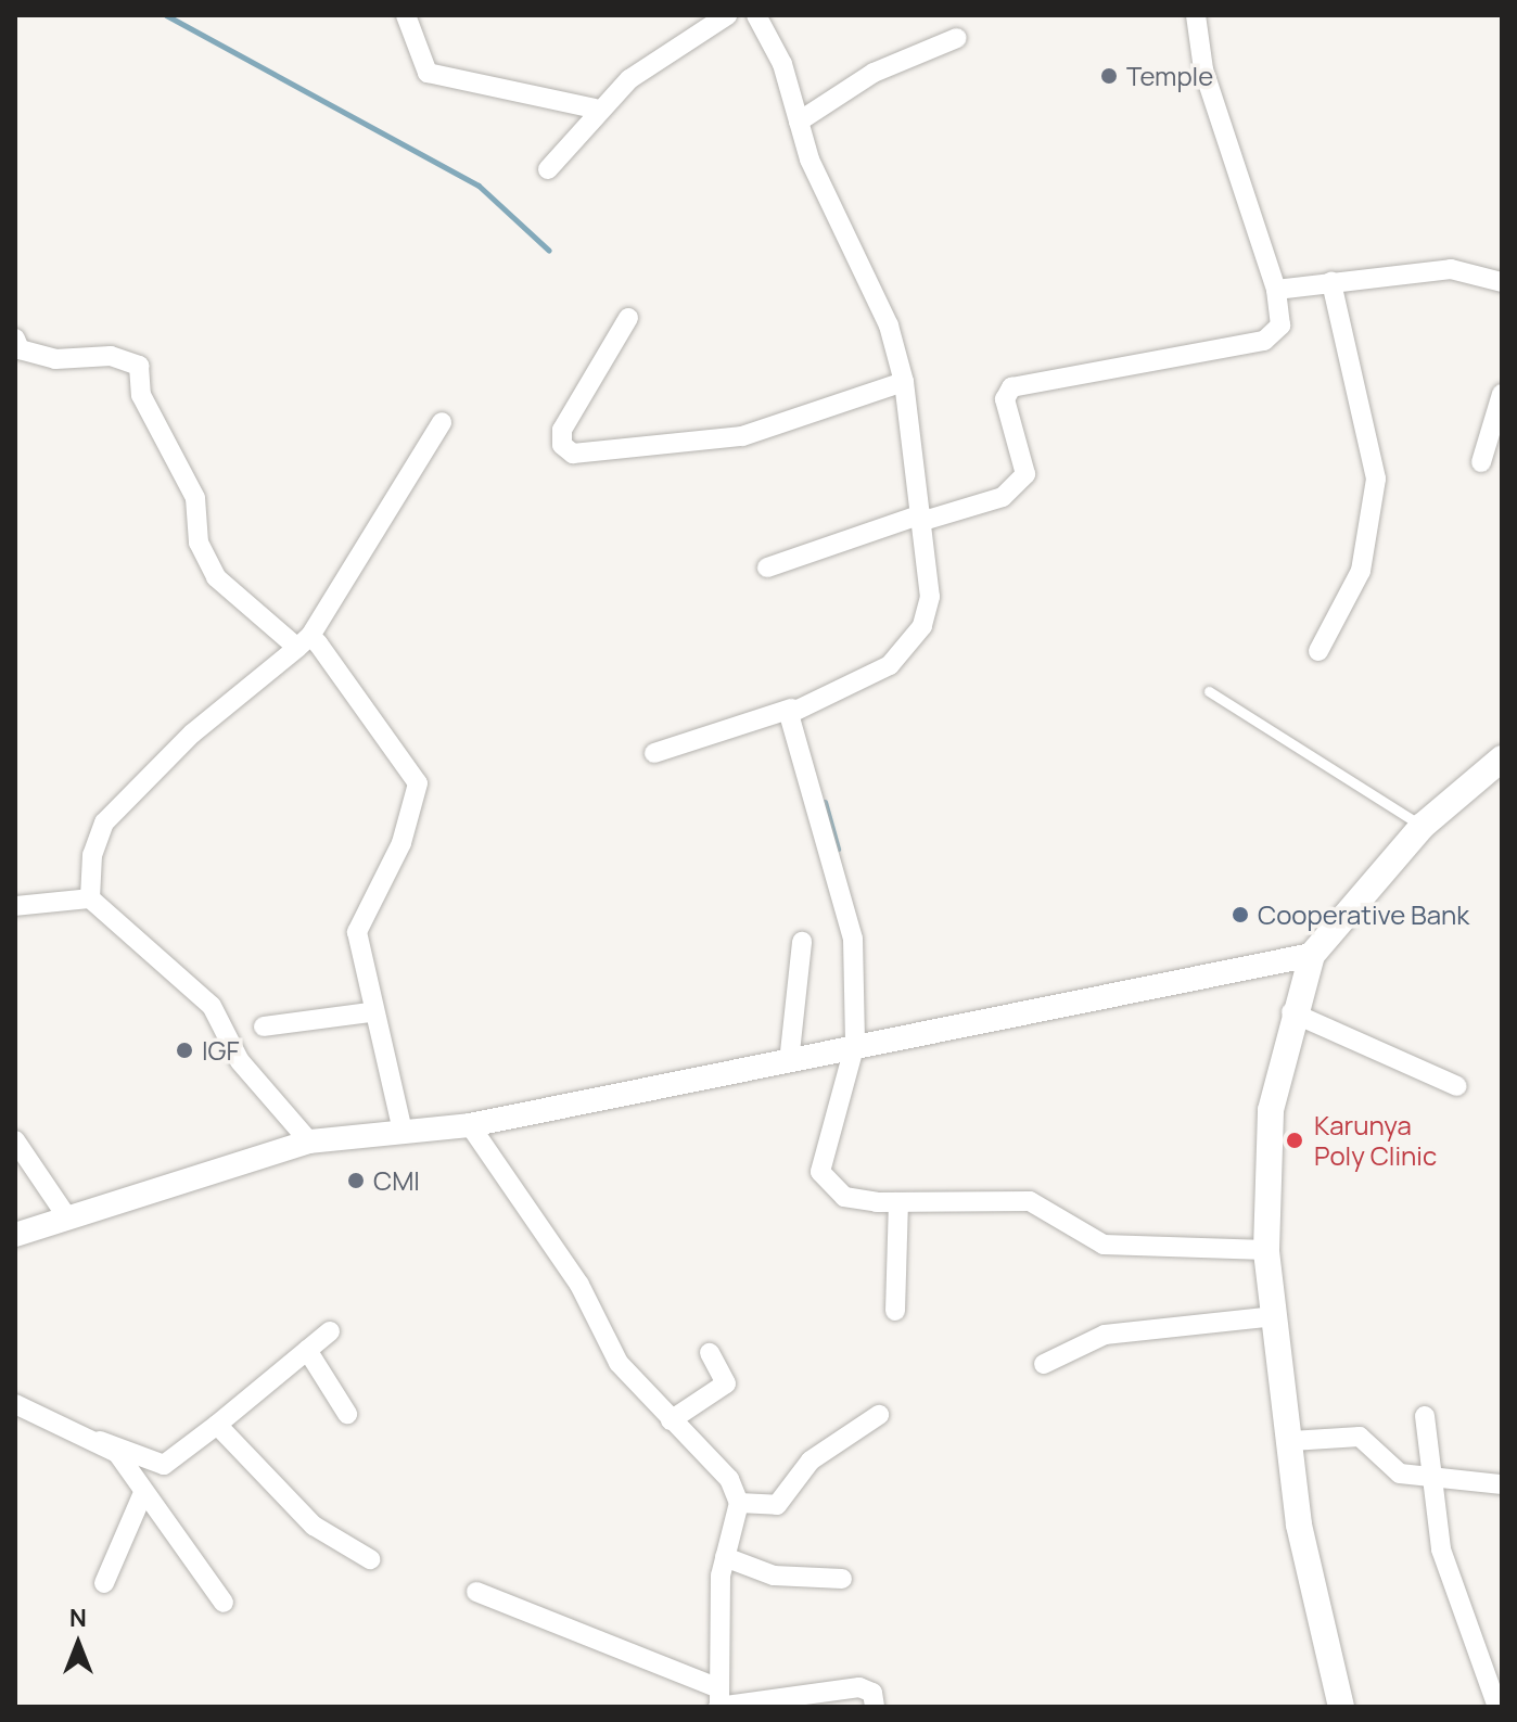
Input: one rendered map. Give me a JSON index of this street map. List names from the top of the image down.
{
  "places": [
    "Temple",
    "Cooperative Bank",
    "IGF",
    "Karunya Poly Clinic",
    "CMI"
  ],
  "north": "top"
}
